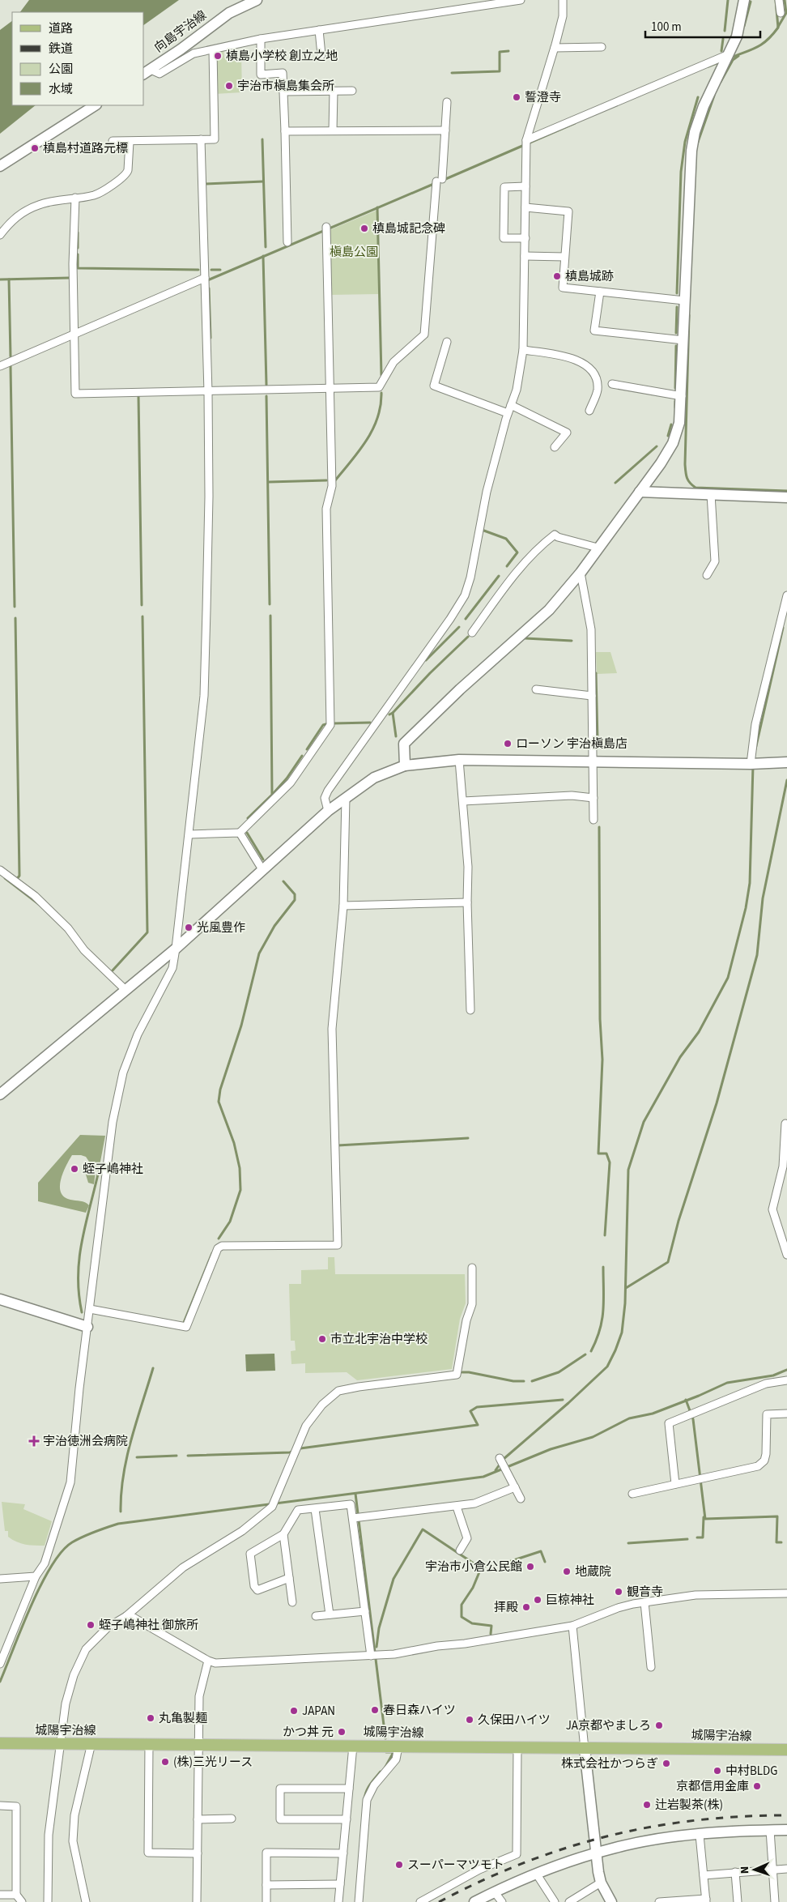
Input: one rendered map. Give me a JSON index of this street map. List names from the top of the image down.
{
  "streets": {
    "main road": ["城陽宇治線"],
    "street": ["向島宇治線"]
  },
  "parks": ["槇島公園"],
  "places": {
    "other": [
      "槙島小学校 創立之地",
      "宇治市槇島集会所",
      "誓澄寺",
      "槙島村道路元標",
      "槙島城記念碑",
      "槙島城跡",
      "ローソン 宇治槇島店",
      "光風豊作",
      "蛭子嶋神社",
      "市立北宇治中学校",
      "宇治市小倉公民館",
      "地蔵院",
      "観音寺",
      "巨椋神社",
      "拝殿",
      "蛭子嶋神社 御旅所",
      "春日森ハイツ",
      "JAPAN",
      "丸亀製麺",
      "久保田ハイツ",
      "JA京都やましろ",
      "かつ丼 元",
      "(株)三光リース",
      "株式会社かつらぎ",
      "中村BLDG",
      "京都信用金庫",
      "辻岩製茶(株)",
      "スーパーマツモト"
    ],
    "health": ["宇治徳洲会病院"]
  },
  "legend": [
    "道路",
    "鉄道",
    "公園",
    "水域"
  ],
  "scale_bar": "100 m",
  "north": "left"
}
